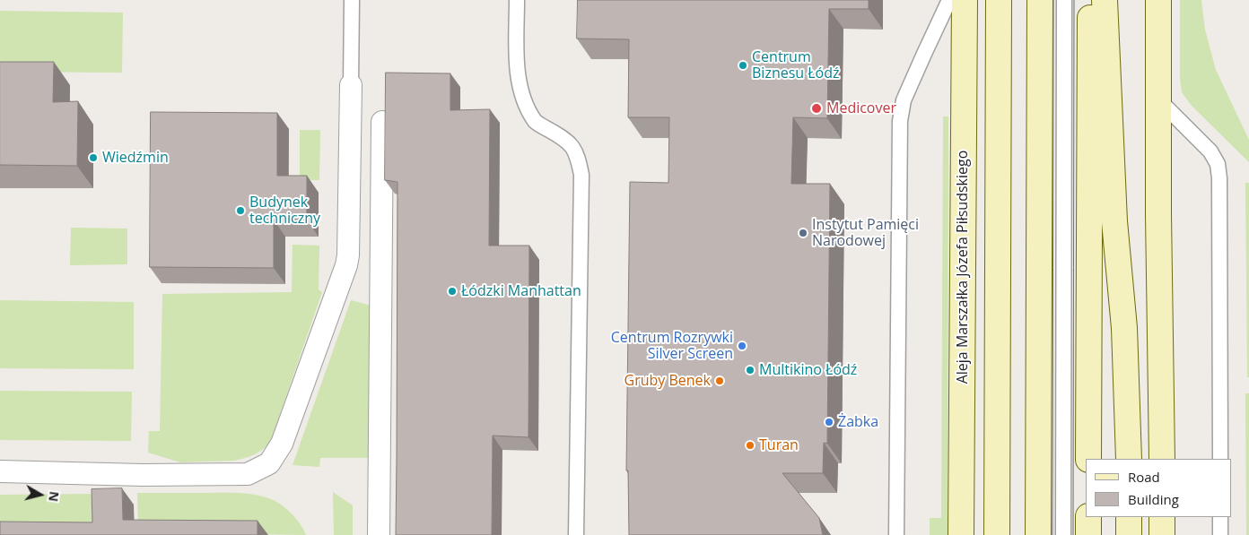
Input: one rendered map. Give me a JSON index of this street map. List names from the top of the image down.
{
  "streets": {
    "main road": ["Aleja Marszałka Józefa Piłsudskiego"]
  },
  "places": [
    "Centrum Biznesu Łódź",
    "Medicover",
    "Wiedźmin",
    "Budynek techniczny",
    "Instytut Pamięci Narodowej",
    "Łódzki Manhattan",
    "Centrum Rozrywki Silver Screen",
    "Multikino Łódź",
    "Gruby Benek",
    "Żabka",
    "Turan"
  ],
  "legend": ["Road", "Building"],
  "north": "right"
}
